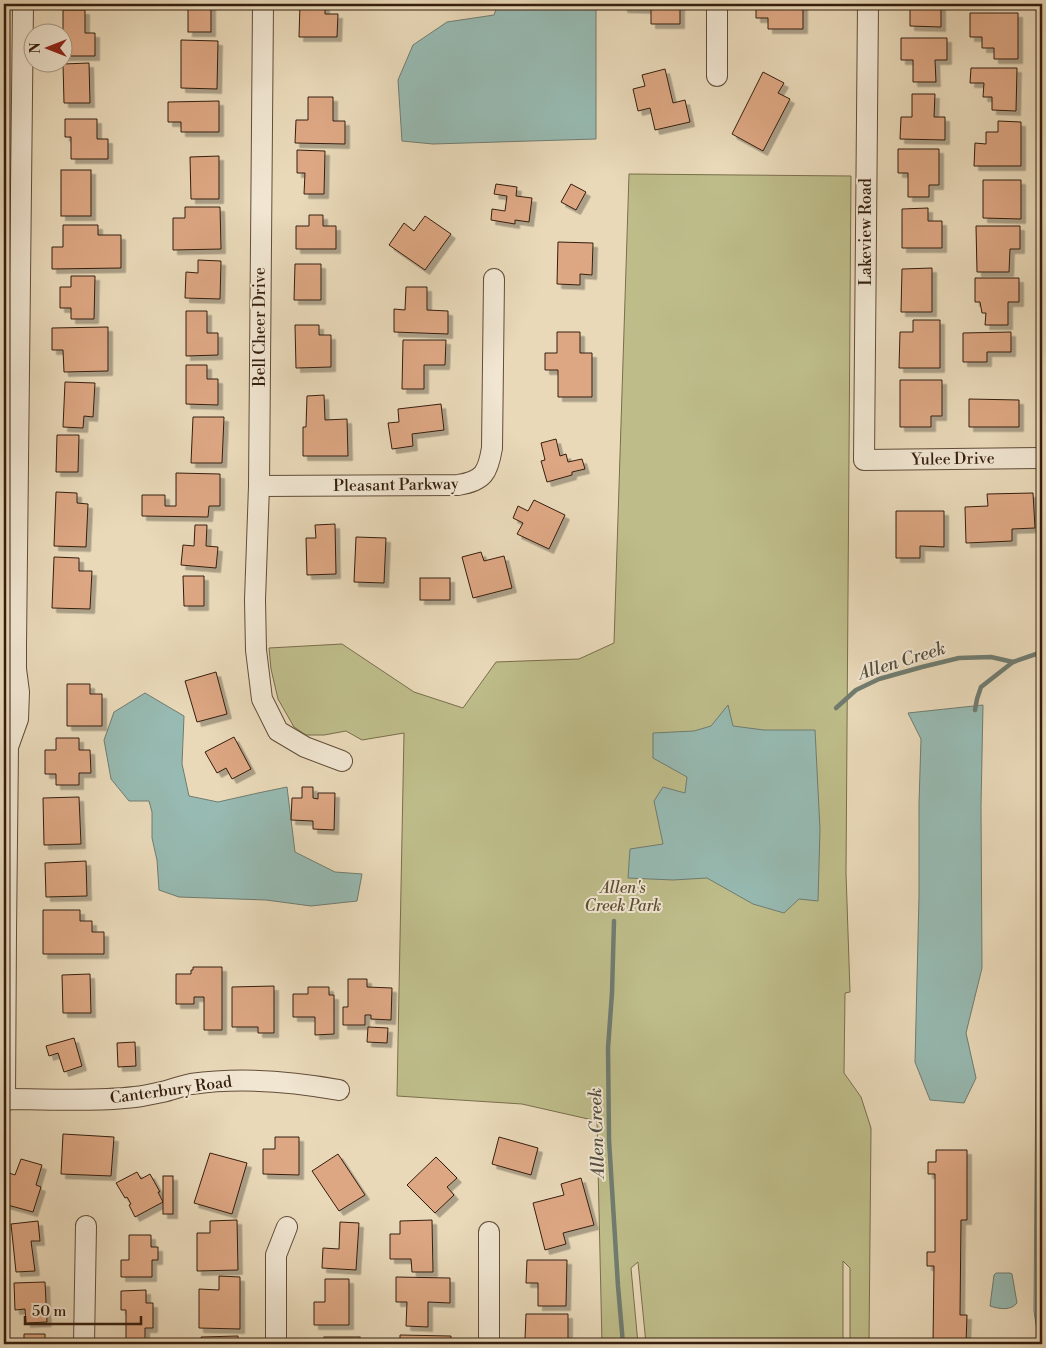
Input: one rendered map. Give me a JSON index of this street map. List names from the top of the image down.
{
  "streets": {
    "street": [
      "Lakeview Road",
      "Bell Cheer Drive",
      "Yulee Drive",
      "Pleasant Parkway",
      "Canterbury Road"
    ]
  },
  "crossings": [
    ["Lakeview Road", "Yulee Drive"],
    ["Bell Cheer Drive", "Pleasant Parkway"]
  ],
  "water": ["Allen Creek"],
  "parks": ["Allen's Creek Park"],
  "scale_bar": "50 m",
  "north": "left"
}
